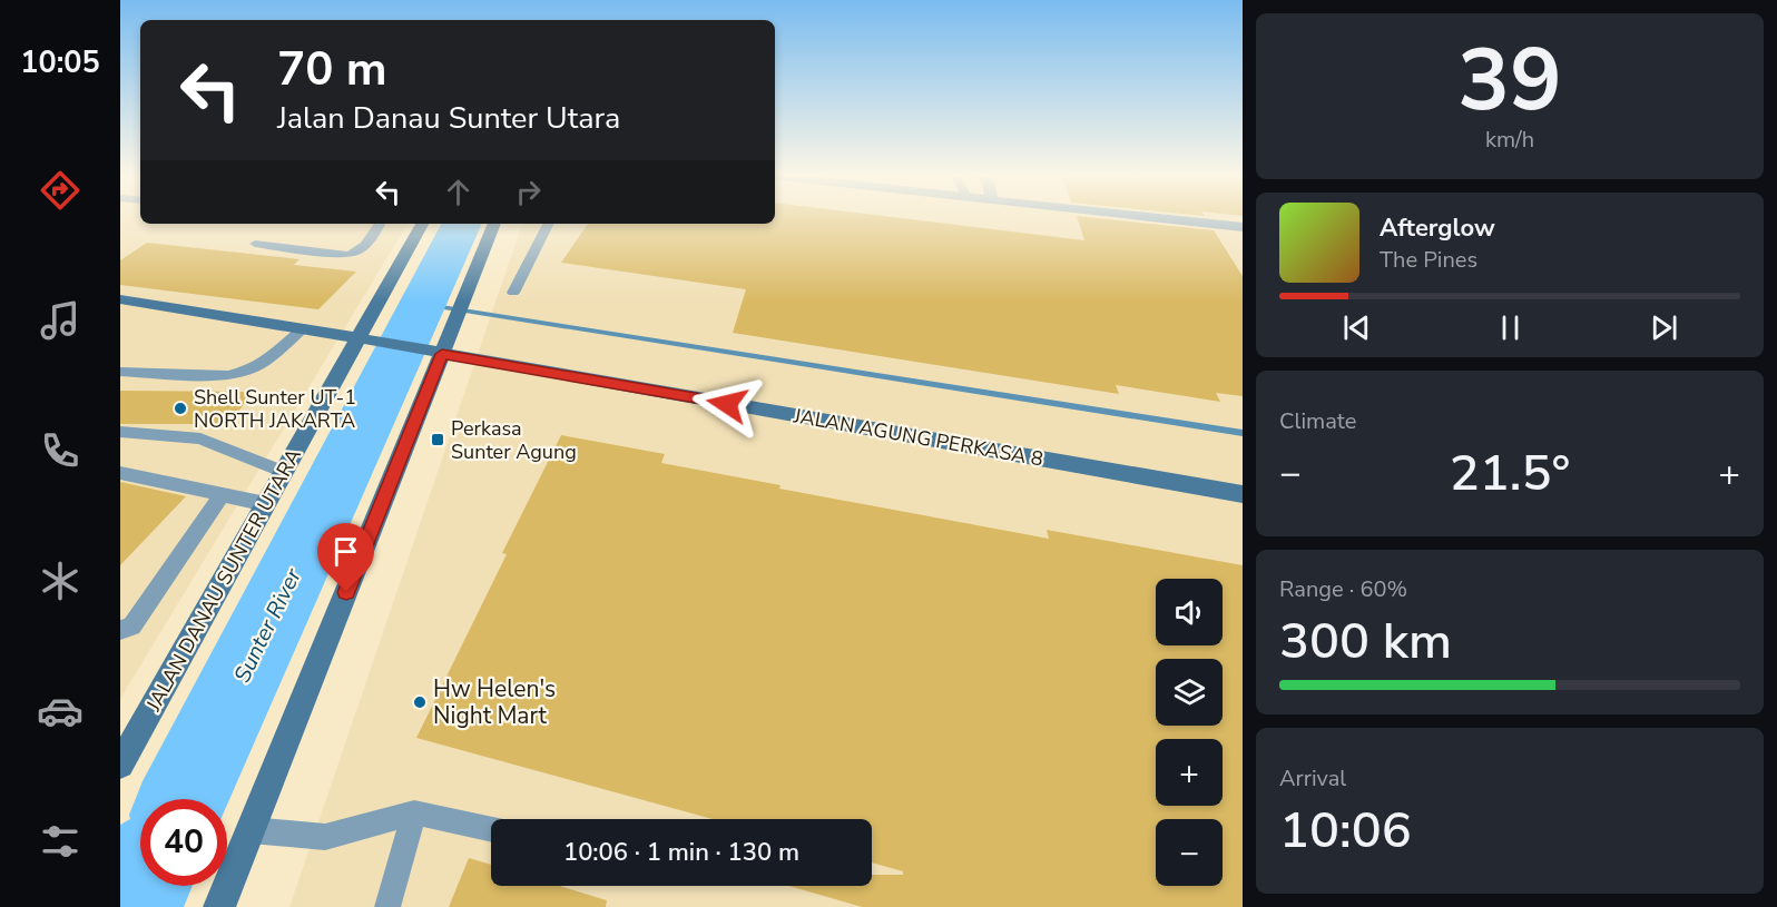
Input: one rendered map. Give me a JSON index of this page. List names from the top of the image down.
{
  "streets": {
    "main road": ["JALAN AGUNG PERKASA 8", "JALAN DANAU SUNTER UTARA"]
  },
  "crossings": [
    ["JALAN AGUNG PERKASA 8", "JALAN DANAU SUNTER UTARA"]
  ],
  "water": ["Sunter River"],
  "places": {
    "other": ["Shell Sunter UT-1 NORTH JAKARTA", "Hw Helen's Night Mart"],
    "transit": ["Perkasa Sunter Agung"]
  },
  "page": {
    "tabs": "10:05",
    "tile": [
      ["39", "km/h"],
      "Climate",
      ["Range · 60%", "300 km"],
      ["Arrival", "10:06"]
    ],
    "turn": ["70 m", "Jalan Danau Sunter Utara"],
    "song": ["Afterglow", "The Pines"],
    "heat": ["−", "21.5°", "+"],
    "map_buttons": ["+", "−"],
    "limit": "40",
    "trip": "10:06 · 1 min · 130 m"
  }
}
